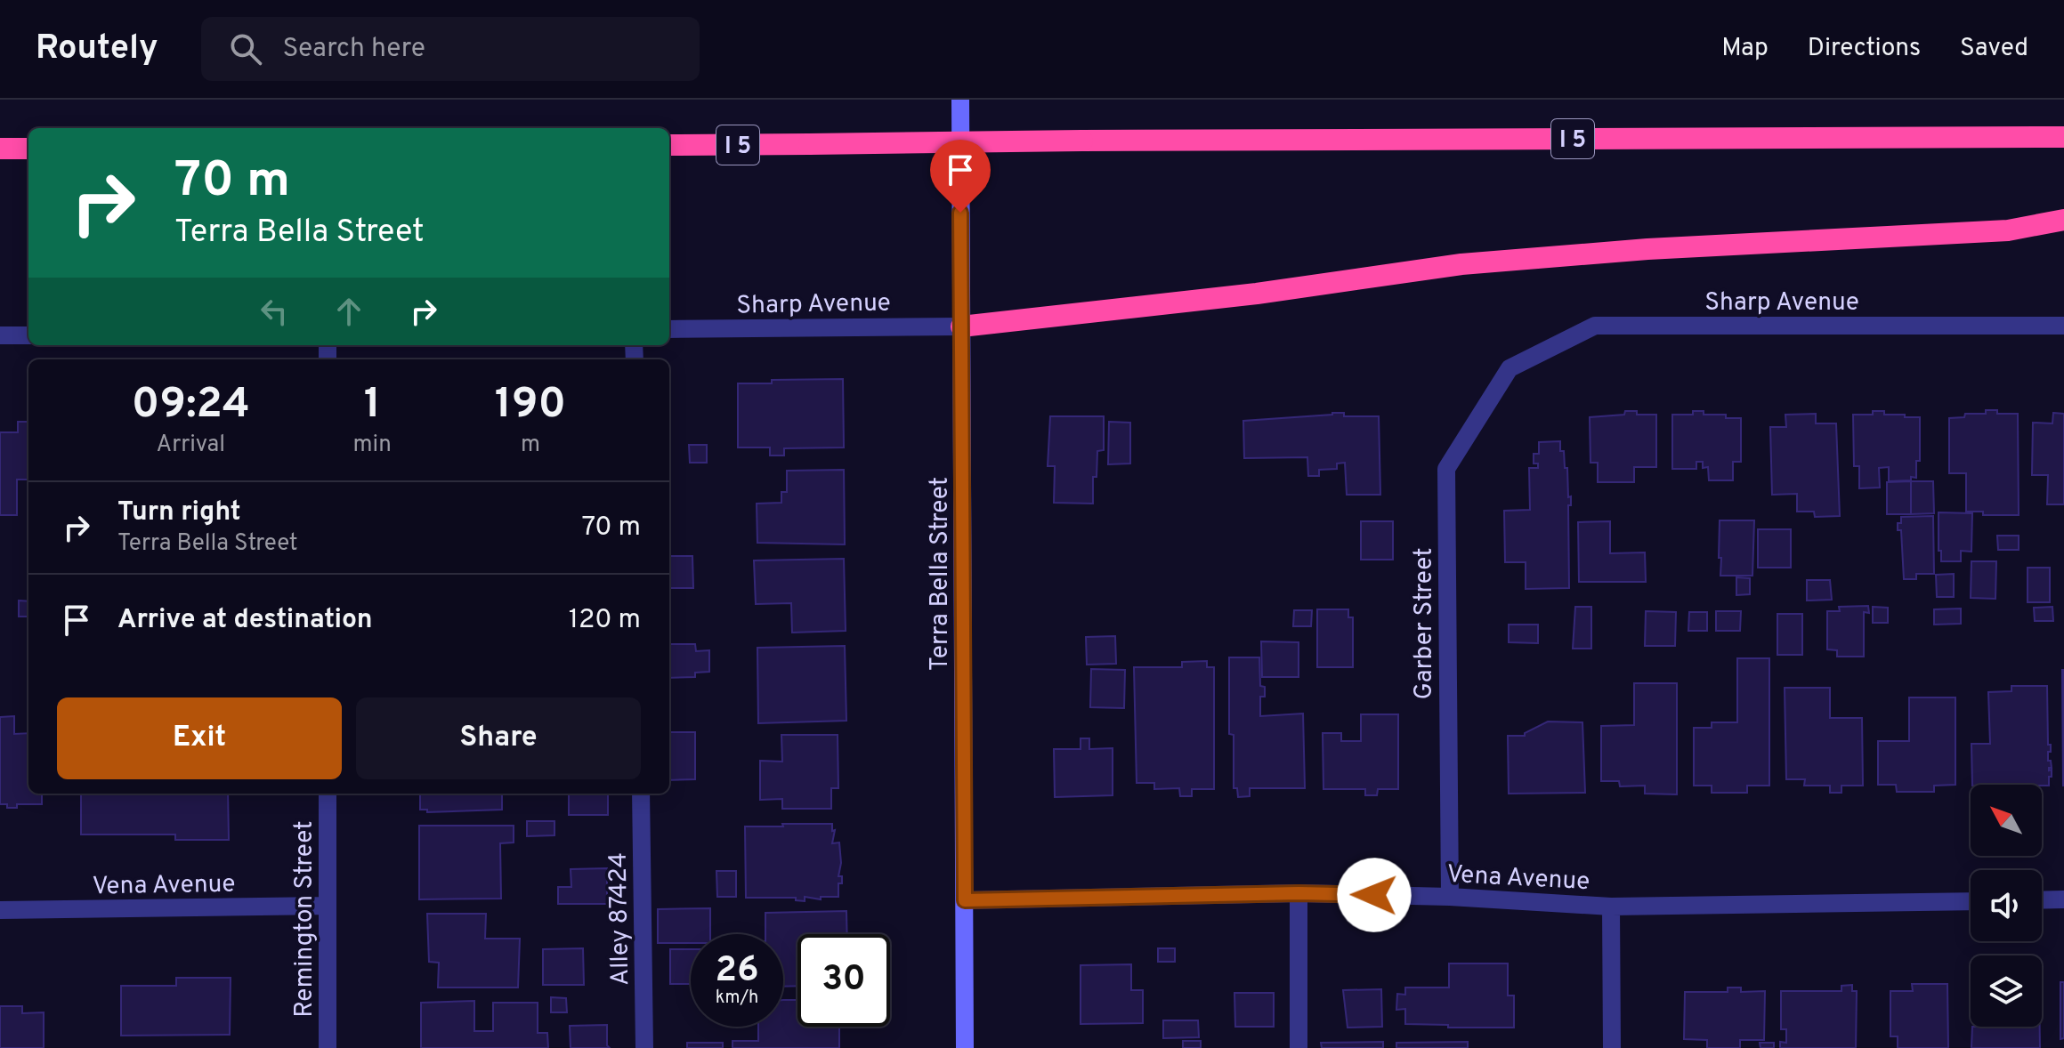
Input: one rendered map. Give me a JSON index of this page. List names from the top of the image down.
{
  "streets": {
    "highway": ["I 5"],
    "main road": ["Terra Bella Street"],
    "street": [
      "Sharp Avenue",
      "Garber Street",
      "Vena Avenue",
      "Remington Street",
      "Alley 87424"
    ]
  },
  "crossings": [
    ["Sharp Avenue", "Terra Bella Street"],
    ["Sharp Avenue", "Garber Street"],
    ["Terra Bella Street", "Vena Avenue"],
    ["Garber Street", "Vena Avenue"],
    ["Vena Avenue", "Remington Street"]
  ],
  "north": "top left",
  "page": {
    "header": "Routely",
    "search": "Search here",
    "nav": ["Map", "Directions", "Saved"],
    "turn": ["70 m", "Terra Bella Street"],
    "eta": [
      "09:24",
      "Arrival",
      "1",
      "min",
      "190",
      "m"
    ],
    "list": [
      {
        "name": "Turn right",
        "note": "Terra Bella Street",
        "value": "70 m"
      },
      {
        "name": "Arrive at destination",
        "value": "120 m"
      }
    ],
    "buttons": ["Exit", "Share"],
    "speed": "26 km/h",
    "limit": "30"
  }
}
